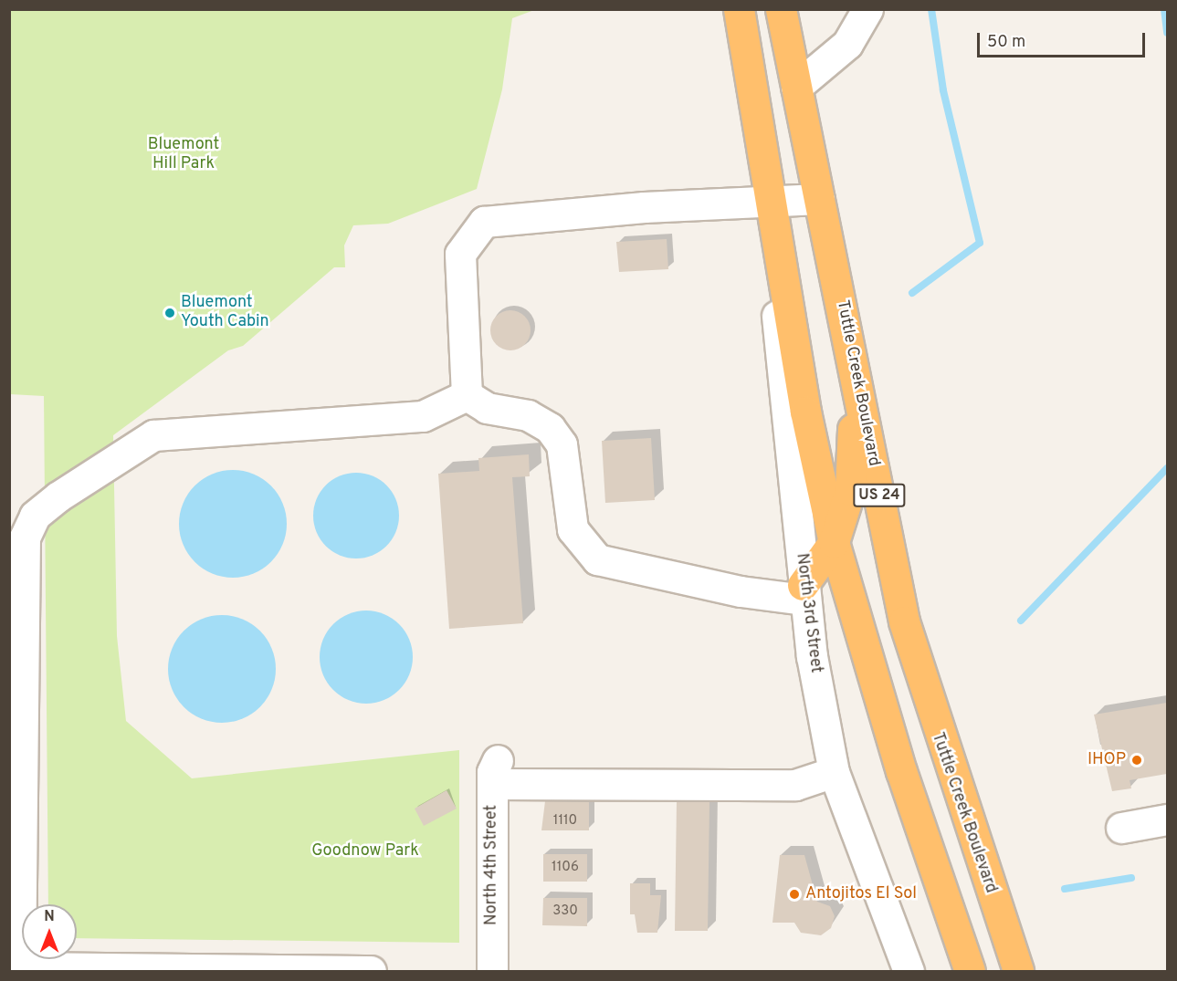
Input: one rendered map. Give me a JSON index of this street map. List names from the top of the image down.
{
  "streets": {
    "highway": ["Tuttle Creek Boulevard", "US 24"],
    "street": ["North 3rd Street", "North 4th Street"]
  },
  "crossings": [
    ["North 3rd Street", "North 4th Street"]
  ],
  "parks": ["Bluemont Hill Park", "Goodnow Park"],
  "places": ["Bluemont Youth Cabin", "IHOP", "Antojitos El Sol"],
  "house_numbers": ["1110", "1106", "330"],
  "scale_bar": "50 m",
  "north": "top"
}
